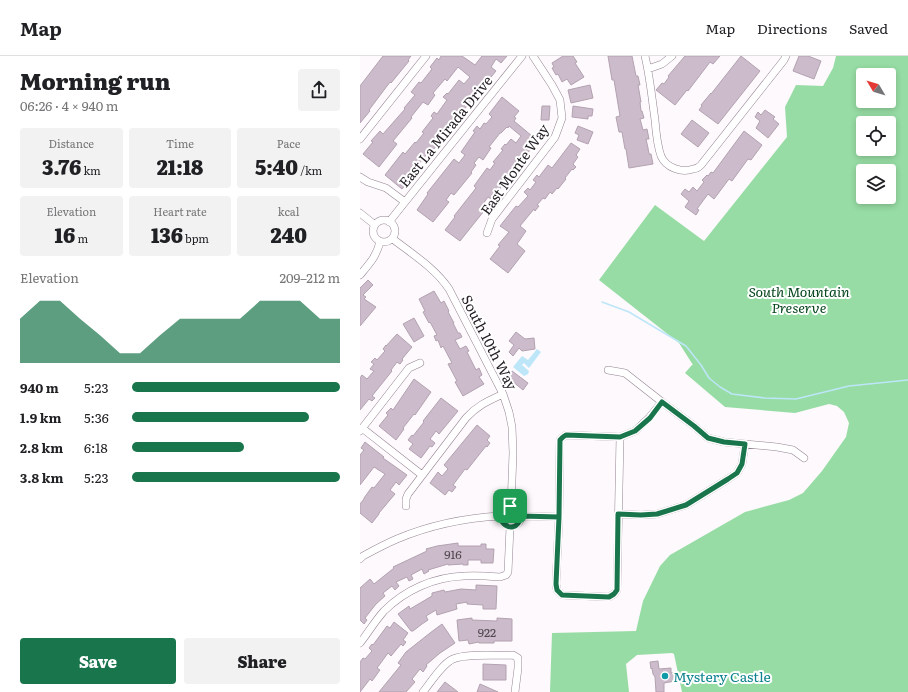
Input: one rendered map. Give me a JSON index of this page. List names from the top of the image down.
{
  "streets": {
    "street": ["East La Mirada Drive", "East Monte Way", "South 10th Way"]
  },
  "crossings": [
    ["East La Mirada Drive", "South 10th Way"]
  ],
  "parks": ["South Mountain Preserve"],
  "places": ["Mystery Castle"],
  "house_numbers": ["916", "922"],
  "north": "top left",
  "page": {
    "header": "Map",
    "nav": ["Map", "Directions", "Saved"],
    "heading": ["Morning run", "06:26 · 4 × 940 m"],
    "stats": [
      ["Distance", "3.76 km"],
      ["Time", "21:18"],
      ["Pace", "5:40 /km"],
      ["Elevation", "16 m"],
      ["Heart rate", "136 bpm"],
      ["kcal", "240"]
    ],
    "chart": ["Elevation", "209–212 m"],
    "list": [
      {
        "name": "940 m",
        "note": "5:23"
      },
      {
        "name": "1.9 km",
        "note": "5:36"
      },
      {
        "name": "2.8 km",
        "note": "6:18"
      },
      {
        "name": "3.8 km",
        "note": "5:23"
      }
    ],
    "buttons": ["Save", "Share"]
  }
}
